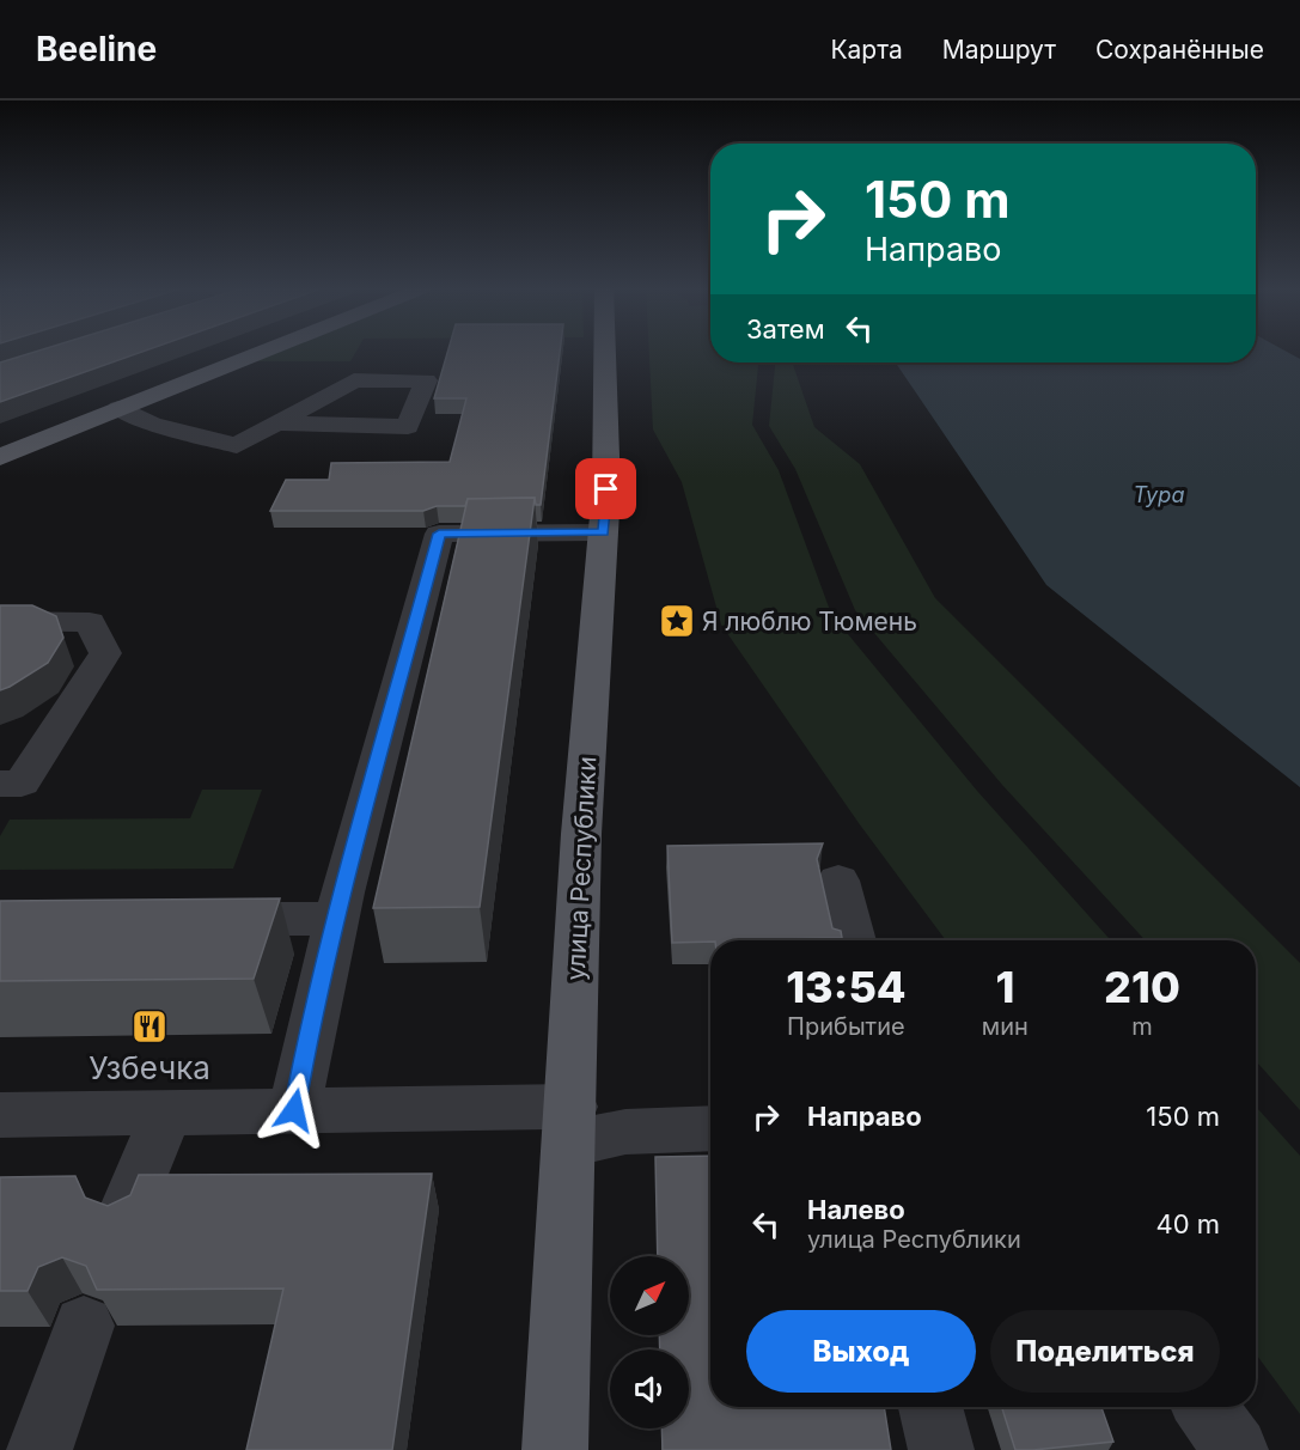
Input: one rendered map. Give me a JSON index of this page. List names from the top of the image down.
{
  "streets": {
    "main road": ["улица Республики"]
  },
  "water": ["Тура"],
  "places": {
    "place": ["Я люблю Тюмень"],
    "restaurant": ["Узбечка"]
  },
  "north": "top right",
  "page": {
    "header": "Beeline",
    "nav": ["Карта", "Маршрут", "Сохранённые"],
    "turn": ["150 m", "Направо"],
    "then": "Затем",
    "eta": [
      "13:54",
      "Прибытие",
      "1",
      "мин",
      "210",
      "m"
    ],
    "list": [
      {
        "name": "Направо",
        "value": "150 m"
      },
      {
        "name": "Налево",
        "note": "улица Республики",
        "value": "40 m"
      }
    ],
    "buttons": ["Выход", "Поделиться"]
  }
}
